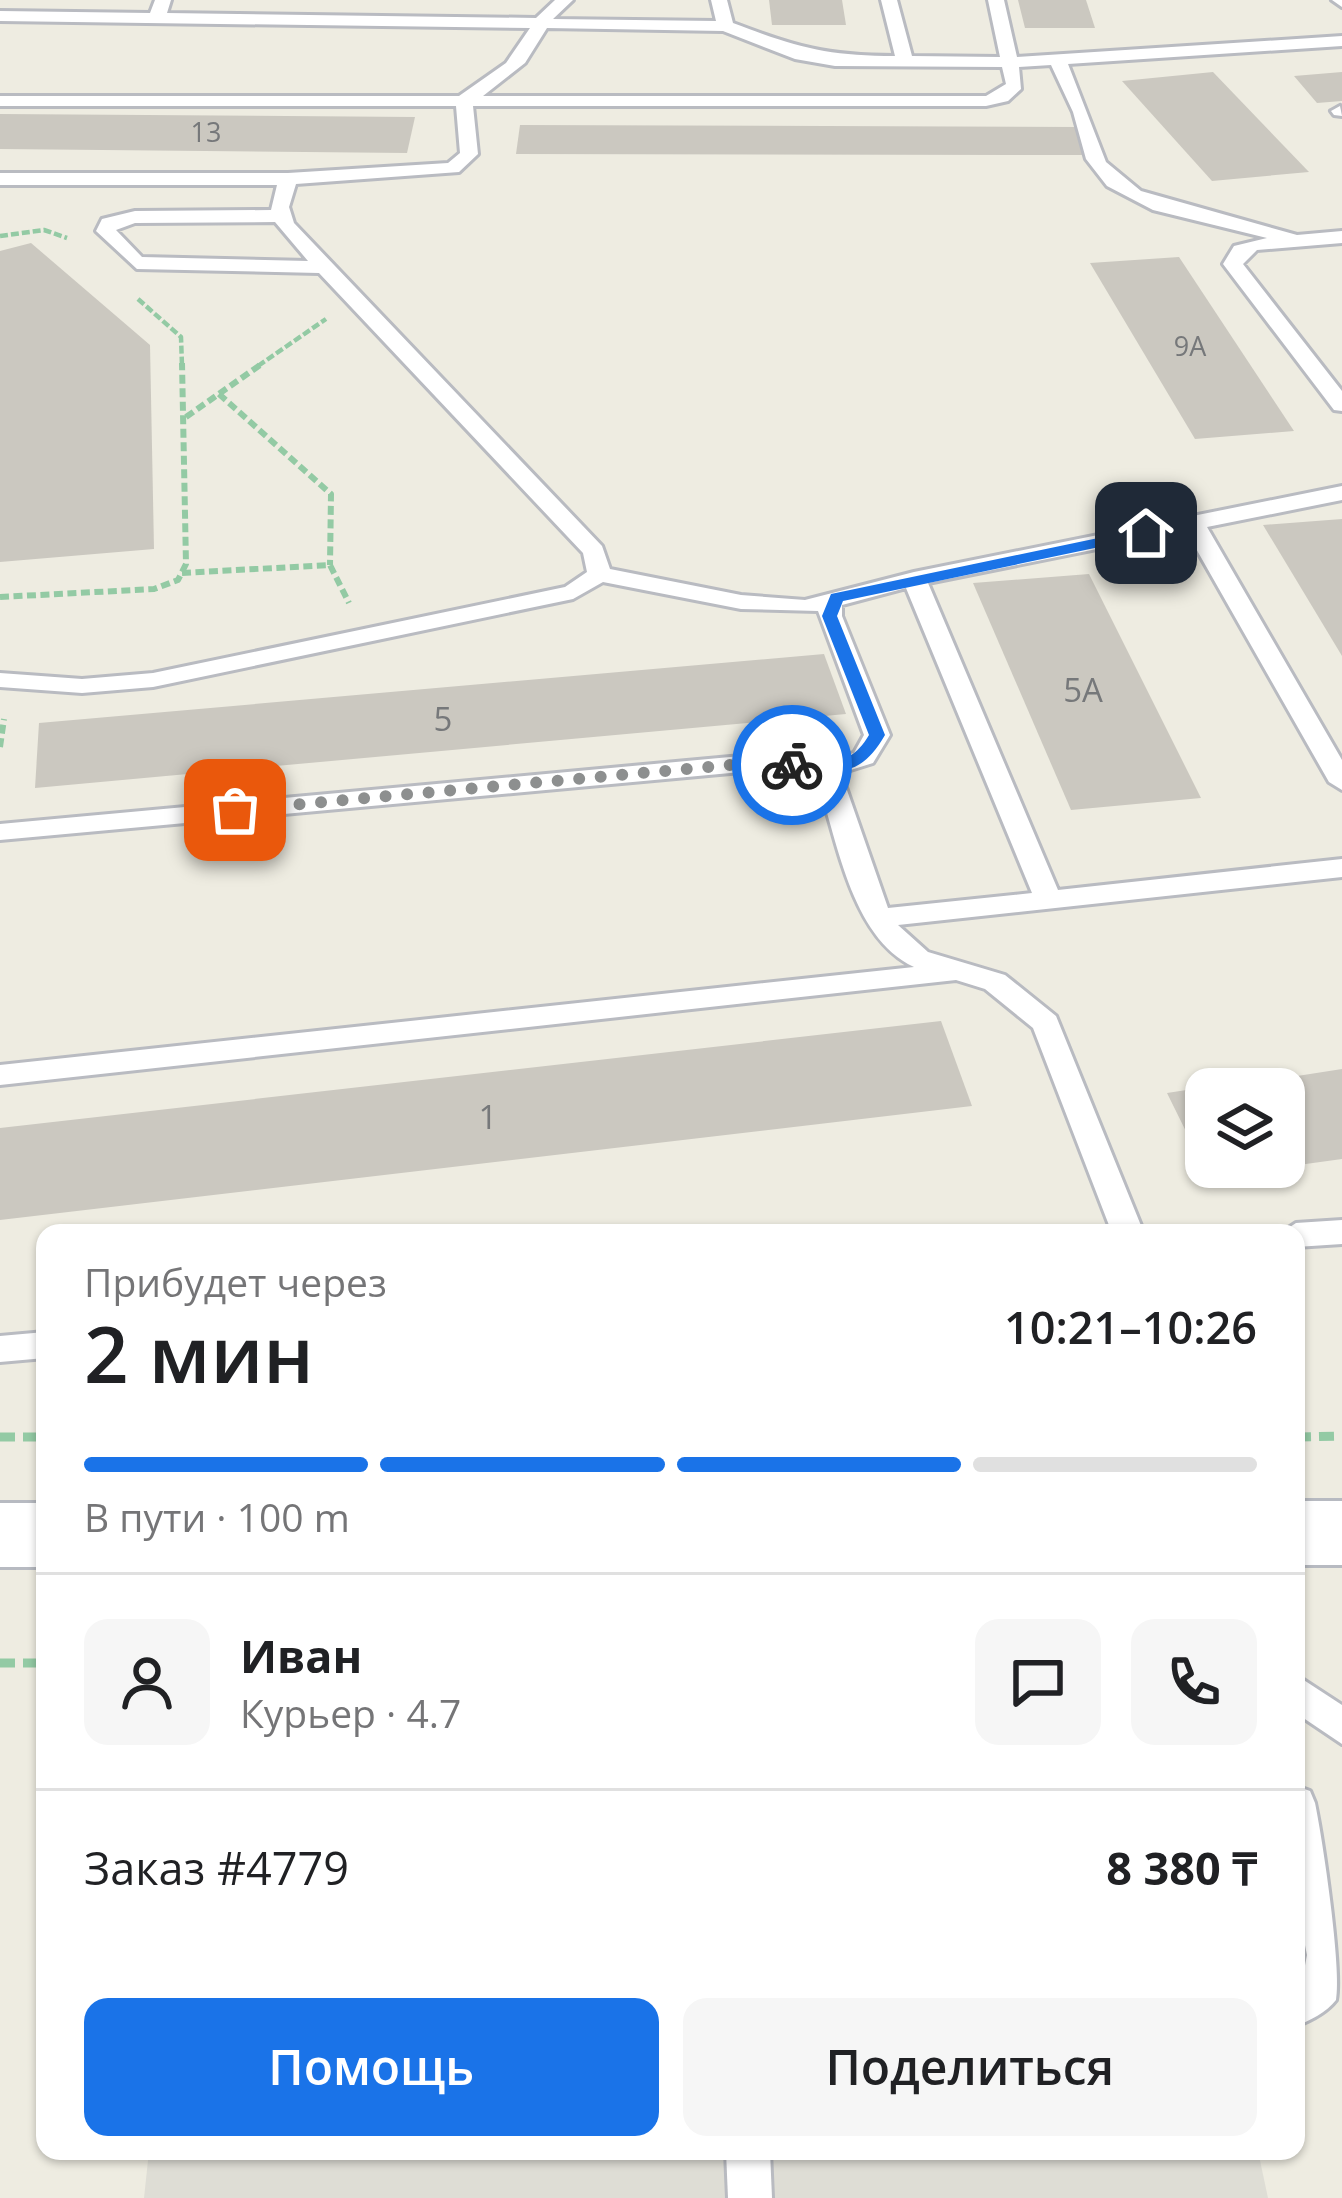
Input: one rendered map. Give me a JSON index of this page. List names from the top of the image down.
{
  "house_numbers": [
    "13",
    "9А",
    "5А",
    "5",
    "1"
  ],
  "page": {
    "heading": ["2 мин", "Прибудет через", "10:21–10:26"],
    "panel": [
      "Иван",
      "Курьер · 4.7",
      "Заказ #4779",
      "8 380 ₸"
    ],
    "bar": "В пути · 100 m",
    "buttons": ["Помощь", "Поделиться"]
  }
}
